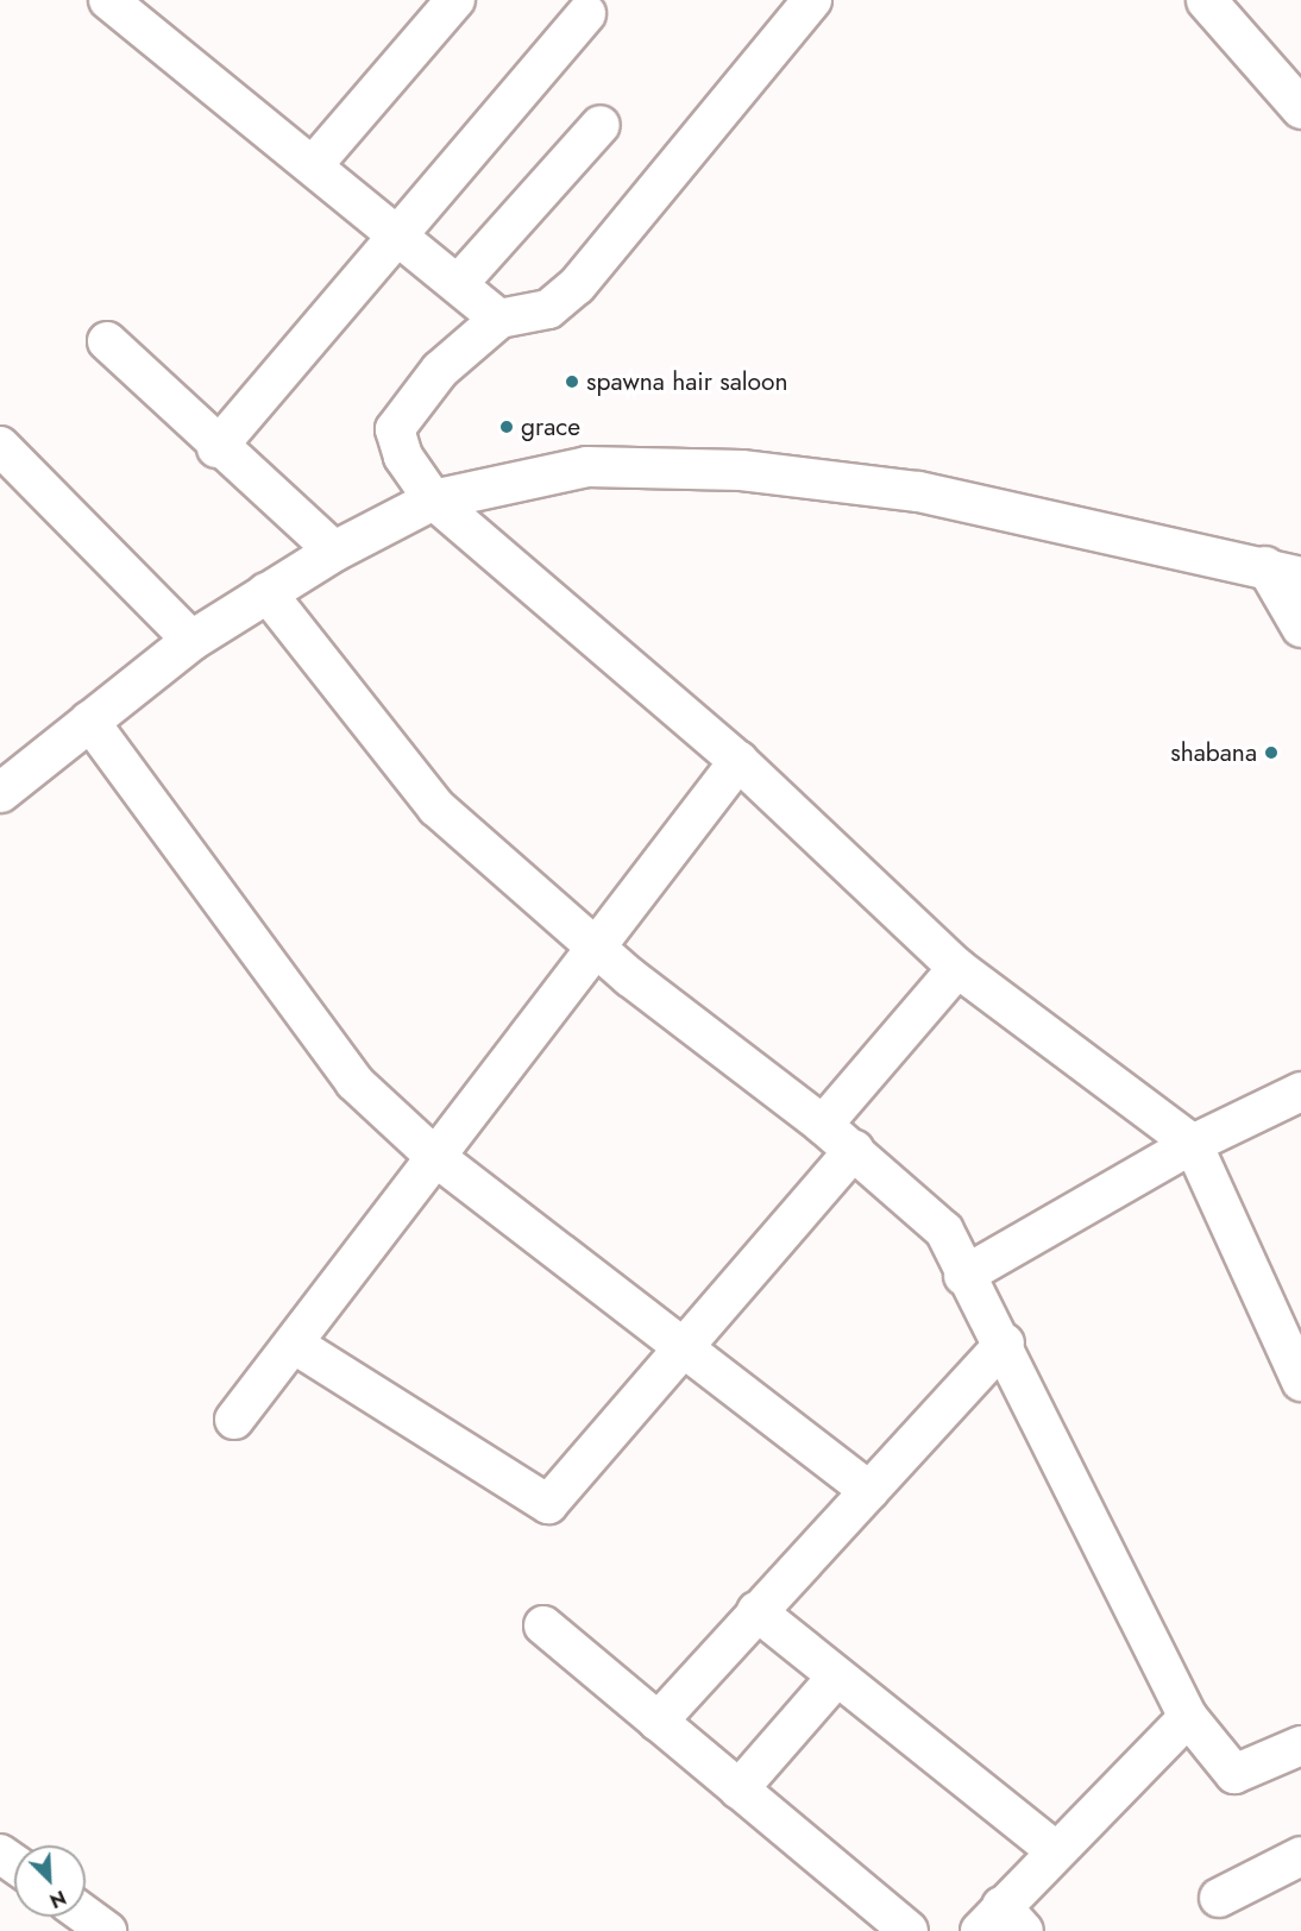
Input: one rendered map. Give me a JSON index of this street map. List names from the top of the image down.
{
  "places": ["spawna hair saloon", "grace", "shabana"],
  "north": "bottom right"
}
